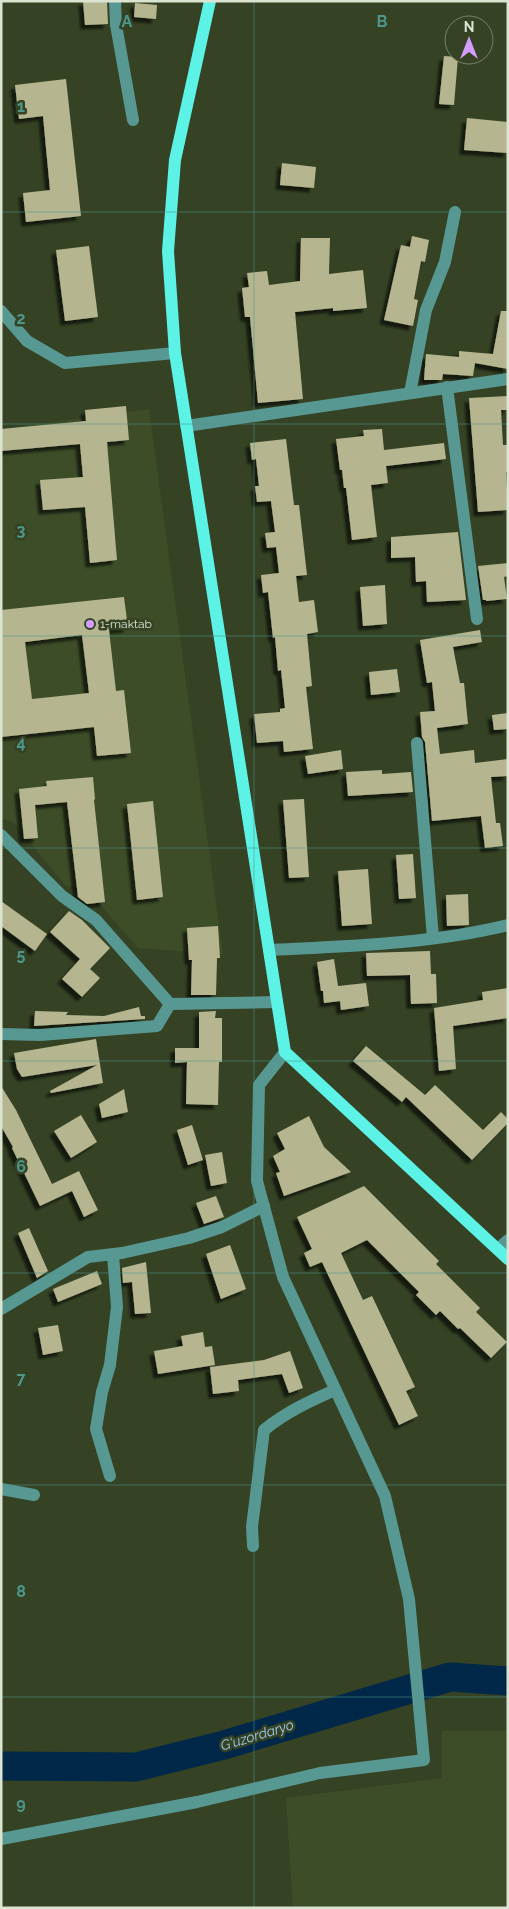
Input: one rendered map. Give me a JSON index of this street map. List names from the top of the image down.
{
  "water": ["G'uzordaryo"],
  "places": ["1-maktab"],
  "north": "top",
  "grid": {
    "columns": ["A", "B"],
    "rows": [
      "1",
      "2",
      "3",
      "4",
      "5",
      "6",
      "7",
      "8",
      "9"
    ]
  }
}
